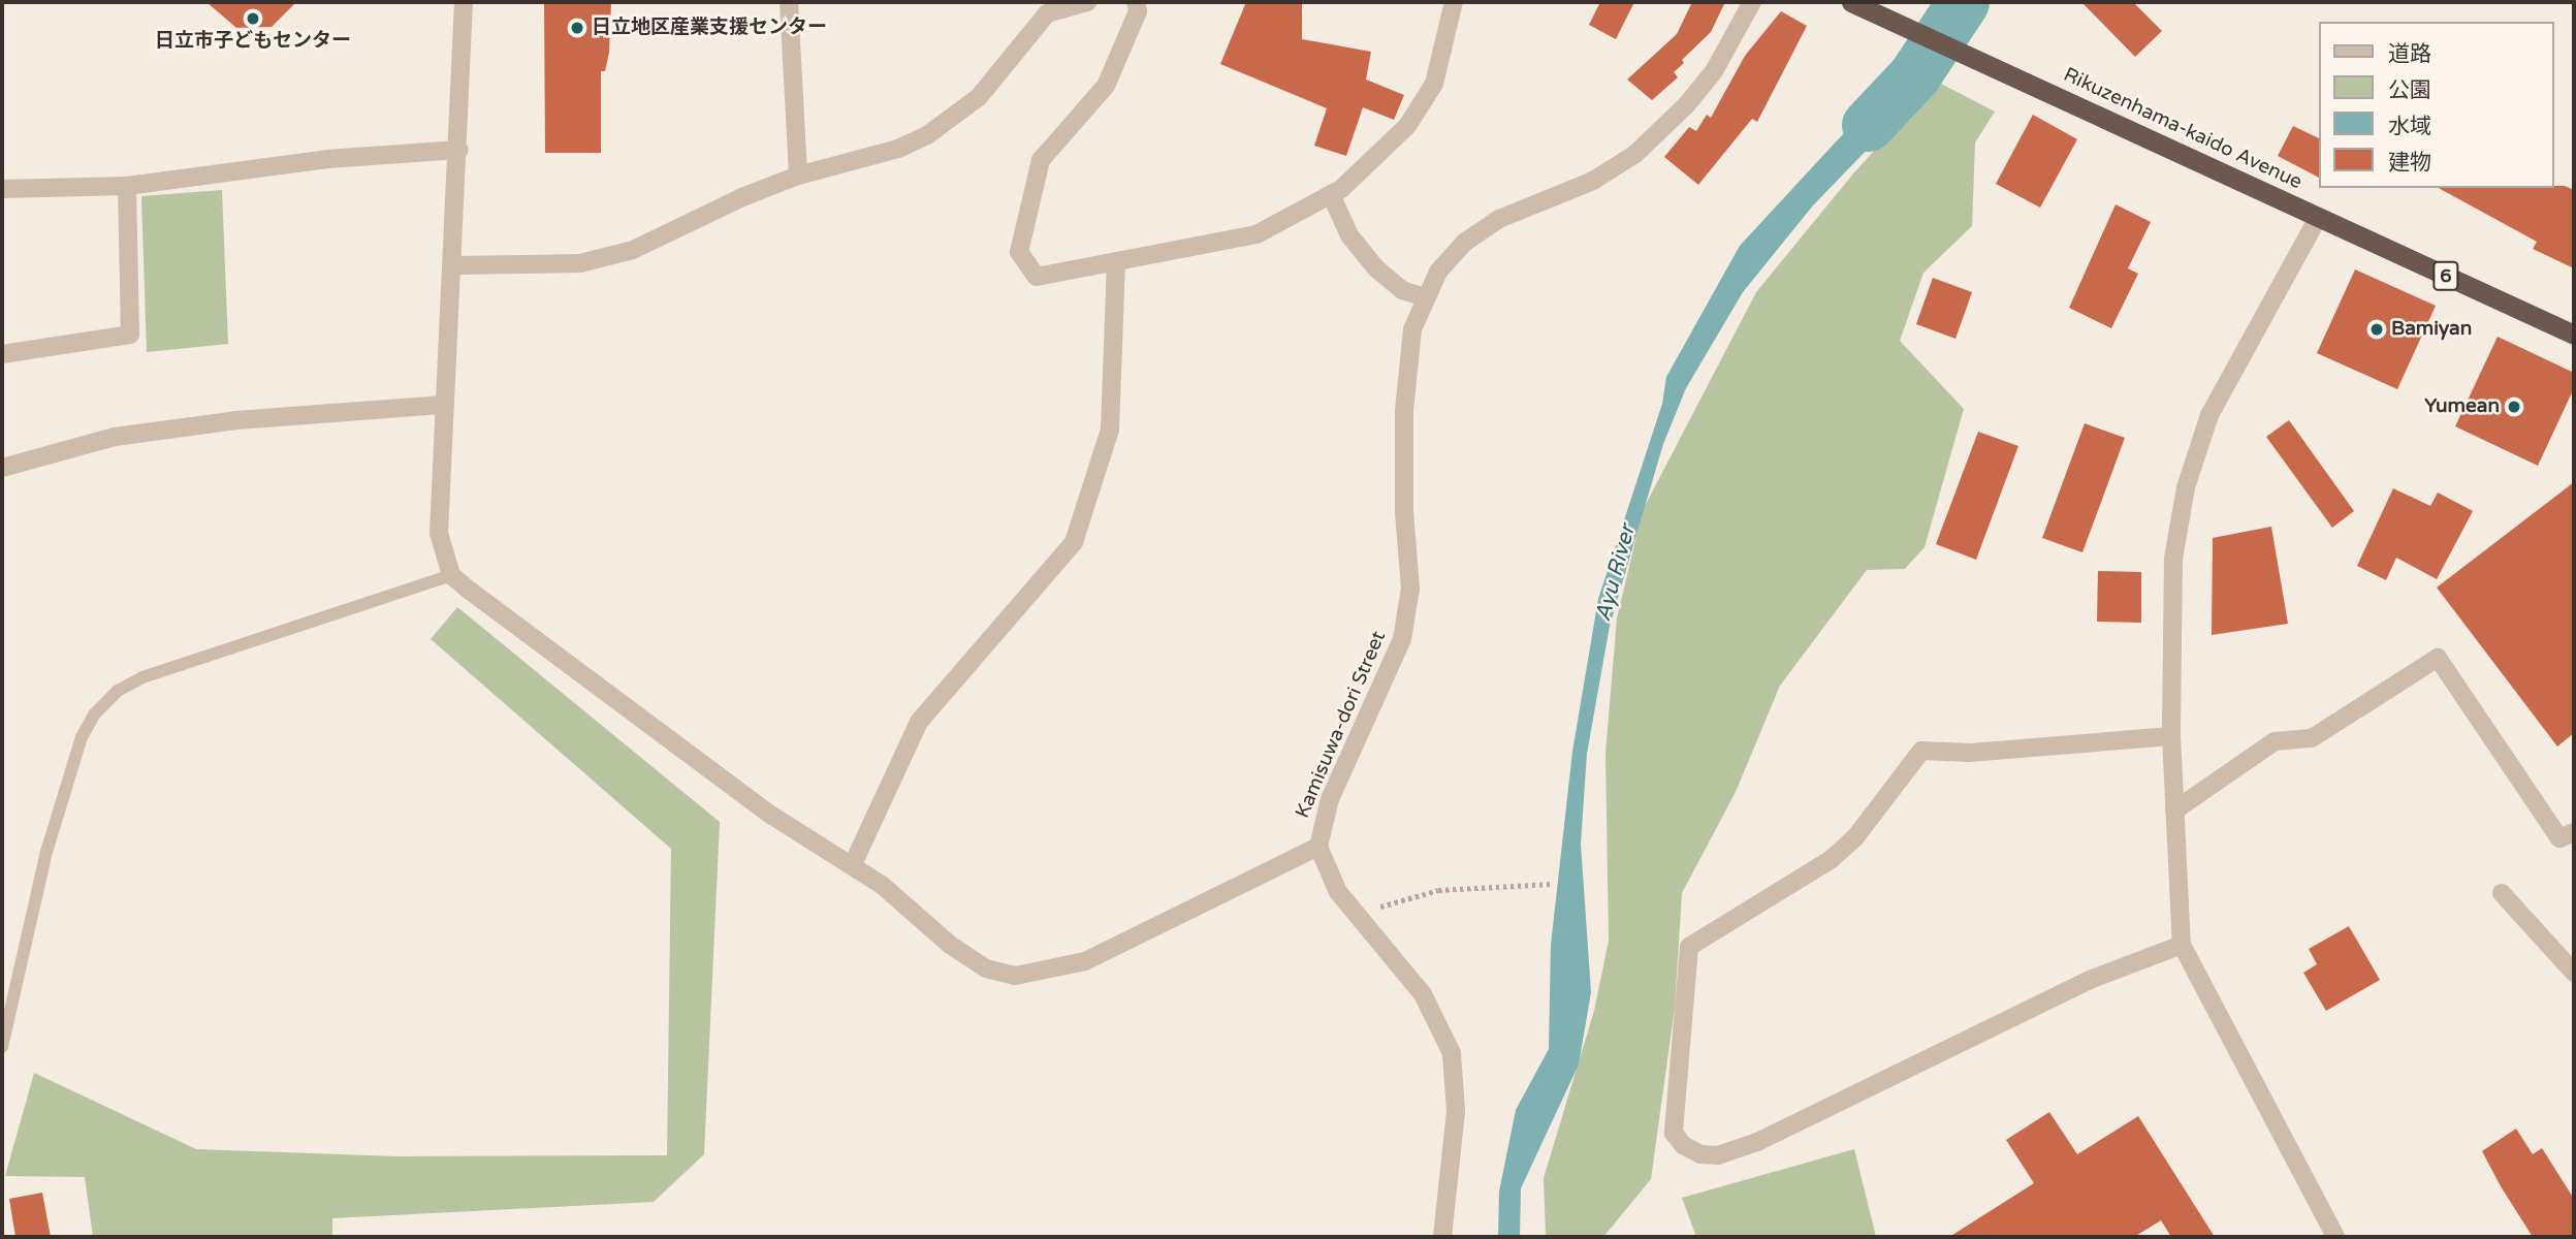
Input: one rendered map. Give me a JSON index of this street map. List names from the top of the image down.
{
  "streets": {
    "highway": ["Rikuzenhama-kaido Avenue", "6"],
    "street": ["Kamisuwa-dori Street"]
  },
  "water": ["Ayu River"],
  "places": [
    "日立市子どもセンター",
    "日立地区産業支援センター",
    "Bamiyan",
    "Yumean"
  ],
  "legend": [
    "道路",
    "公園",
    "水域",
    "建物"
  ]
}
